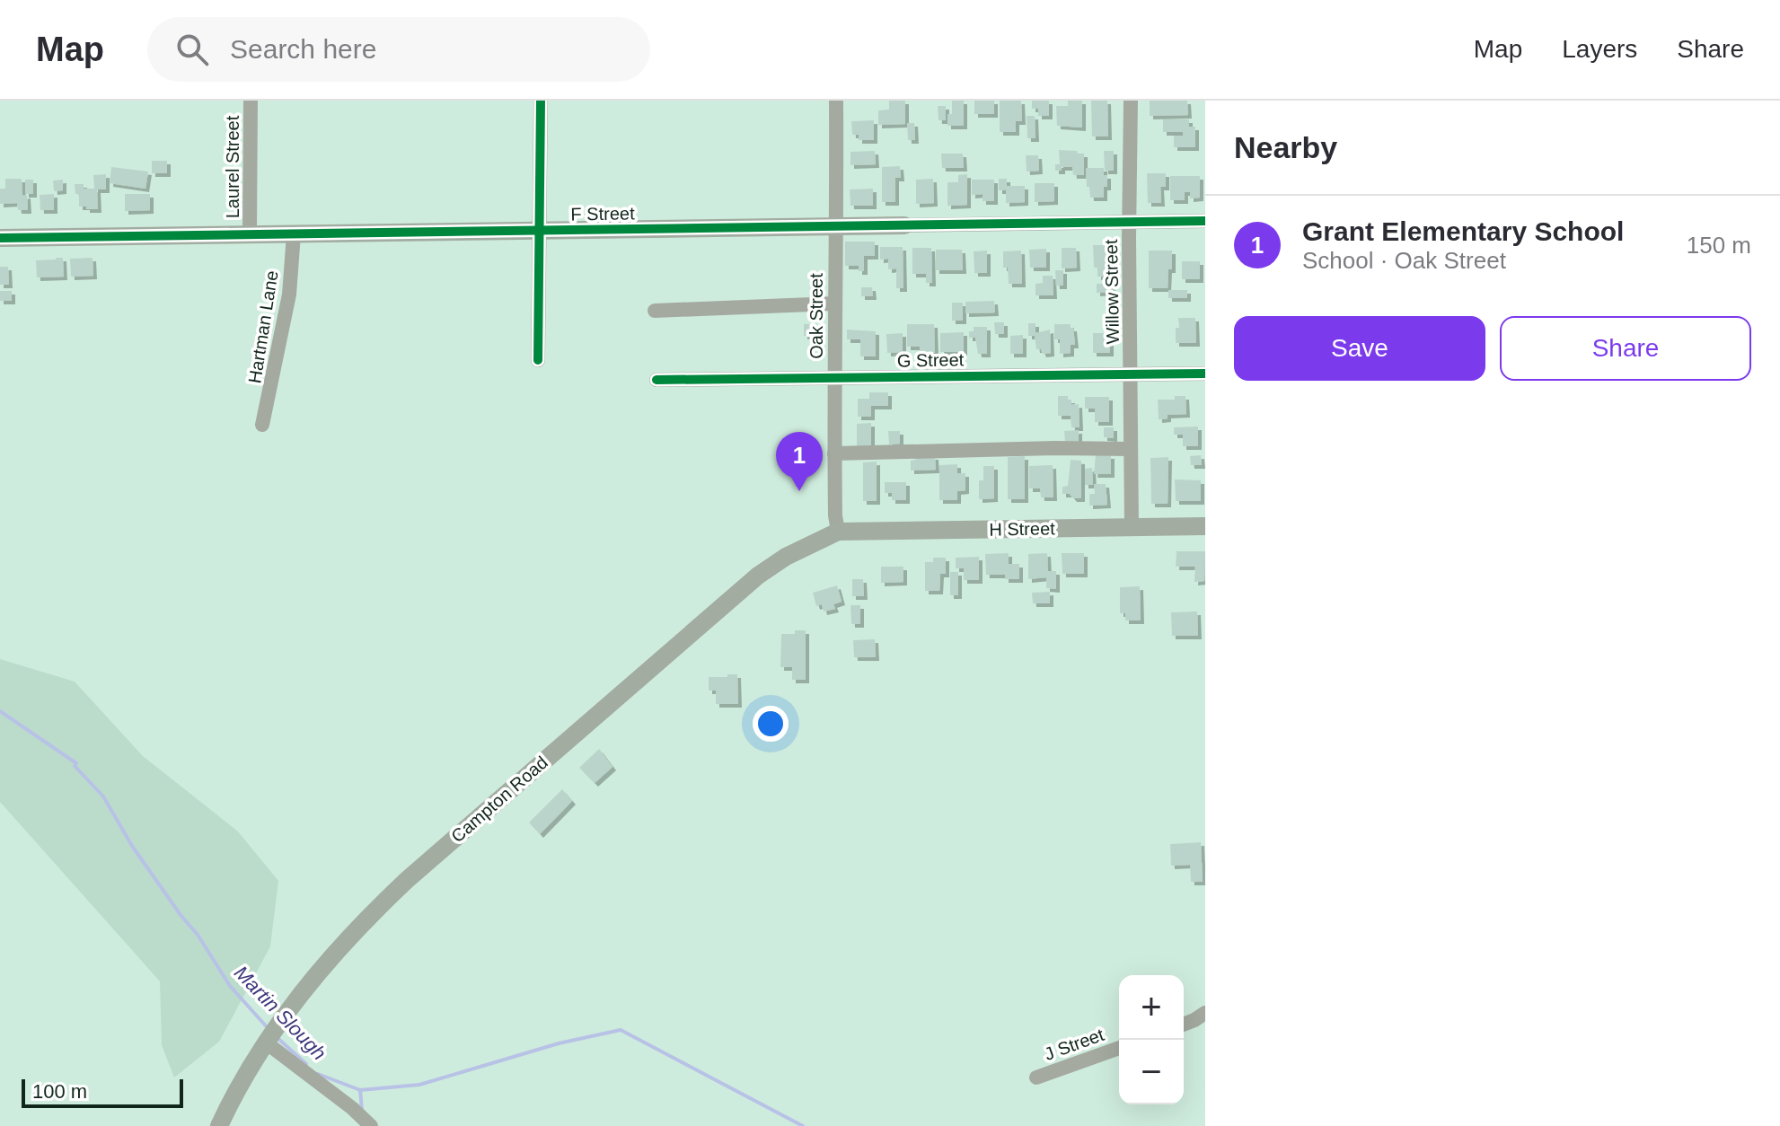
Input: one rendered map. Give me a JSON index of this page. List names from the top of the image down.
{
  "streets": {
    "main road": ["F Street", "H Street", "Campton Road"],
    "street": [
      "Laurel Street",
      "Willow Street",
      "Oak Street",
      "Hartman Lane",
      "G Street",
      "J Street"
    ]
  },
  "crossings": [
    ["Laurel Street", "F Street"],
    ["F Street", "Willow Street"],
    ["F Street", "Oak Street"],
    ["F Street", "Hartman Lane"],
    ["Willow Street", "G Street"],
    ["Willow Street", "H Street"],
    ["Oak Street", "G Street"],
    ["Oak Street", "H Street"],
    ["Oak Street", "Campton Road"],
    ["H Street", "Campton Road"]
  ],
  "water": ["Martin Slough"],
  "scale_bar": "100 m",
  "page": {
    "header": "Map",
    "search": "Search here",
    "nav": ["Map", "Layers", "Share"],
    "heading": "Nearby",
    "list": [
      {
        "mark": "1",
        "name": "Grant Elementary School",
        "note": "School · Oak Street",
        "value": "150 m"
      }
    ],
    "buttons": ["Save", "Share"],
    "pins": "1",
    "map_buttons": ["+", "−"],
    "scale": "100 m"
  }
}
